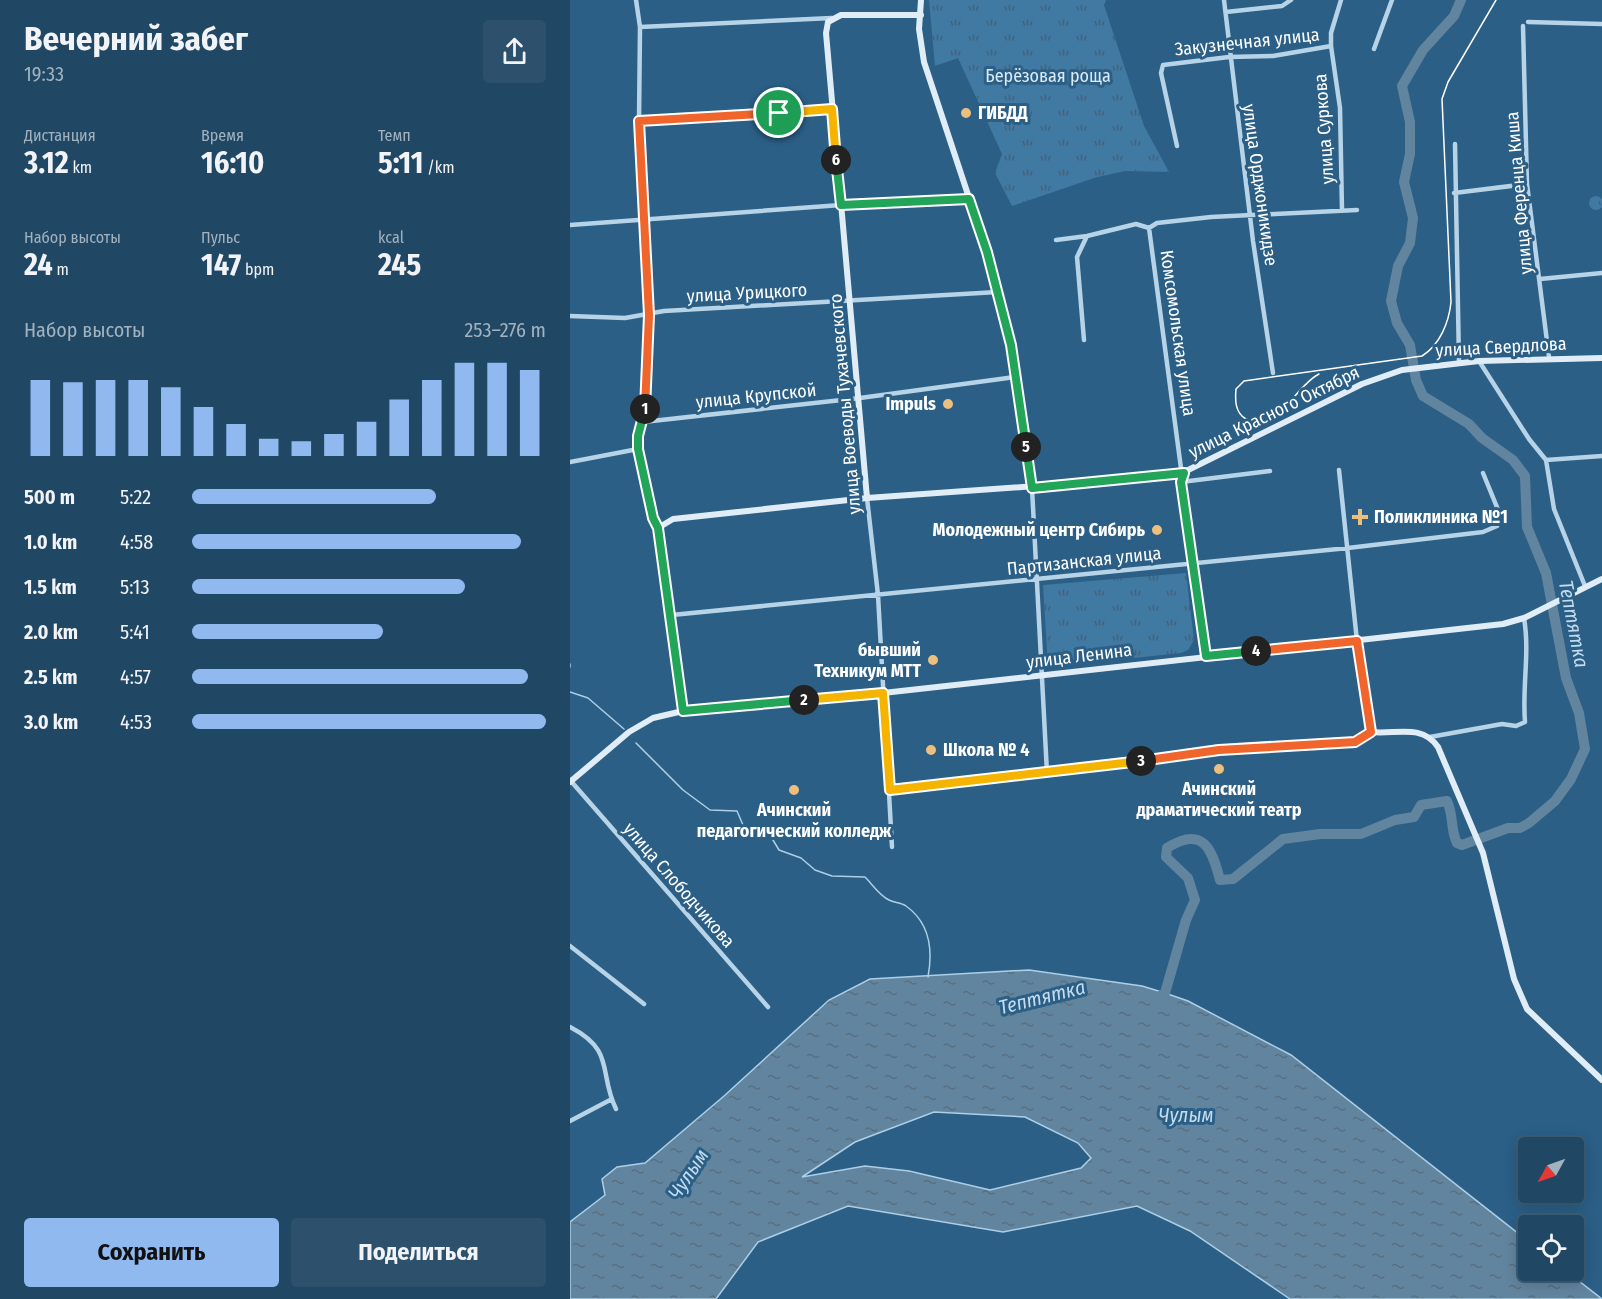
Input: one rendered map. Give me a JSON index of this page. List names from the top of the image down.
{
  "streets": {
    "main road": [
      "улица Свердлова",
      "улица Воеводы Тухачевского",
      "улица Красного Октября",
      "улица Ленина"
    ],
    "street": [
      "Закузнечная улица",
      "улица Суркова",
      "улица Орджоникидзе",
      "улица Ференца Киша",
      "улица Урицкого",
      "Комсомольская улица",
      "улица Крупской",
      "Партизанская улица",
      "улица Слободчикова"
    ]
  },
  "crossings": [
    ["Закузнечная улица", "улица Суркова"],
    ["Закузнечная улица", "улица Орджоникидзе"],
    ["улица Ференца Киша", "улица Свердлова"],
    ["улица Урицкого", "улица Воеводы Тухачевского"],
    ["Комсомольская улица", "улица Красного Октября"],
    ["Комсомольская улица", "Партизанская улица"],
    ["Комсомольская улица", "улица Ленина"],
    ["улица Свердлова", "улица Красного Октября"],
    ["улица Крупской", "улица Воеводы Тухачевского"],
    ["улица Воеводы Тухачевского", "улица Красного Октября"],
    ["улица Воеводы Тухачевского", "Партизанская улица"],
    ["улица Воеводы Тухачевского", "улица Ленина"],
    ["улица Ленина", "улица Слободчикова"]
  ],
  "water": ["Тептятка", "Чулым"],
  "parks": ["Берёзовая роща"],
  "places": {
    "other": [
      "ГИБДД",
      "Impuls",
      "Молодежный центр Сибирь",
      "бывший Техникум МТТ",
      "Школа № 4",
      "Ачинский драматический театр",
      "Ачинский педагогический колледж"
    ],
    "health": ["Поликлиника №1"]
  },
  "north": "bottom left",
  "page": {
    "heading": ["Вечерний забег", "19:33"],
    "stats": [
      ["Дистанция", "3.12 km"],
      ["Время", "16:10"],
      ["Темп", "5:11 /km"],
      ["Набор высоты", "24 m"],
      ["Пульс", "147 bpm"],
      ["kcal", "245"]
    ],
    "pins": [
      "6",
      "1",
      "5",
      "4",
      "2",
      "3"
    ],
    "chart": ["Набор высоты", "253–276 m"],
    "list": [
      {
        "name": "500 m",
        "note": "5:22"
      },
      {
        "name": "1.0 km",
        "note": "4:58"
      },
      {
        "name": "1.5 km",
        "note": "5:13"
      },
      {
        "name": "2.0 km",
        "note": "5:41"
      },
      {
        "name": "2.5 km",
        "note": "4:57"
      },
      {
        "name": "3.0 km",
        "note": "4:53"
      }
    ],
    "buttons": ["Сохранить", "Поделиться"]
  }
}
